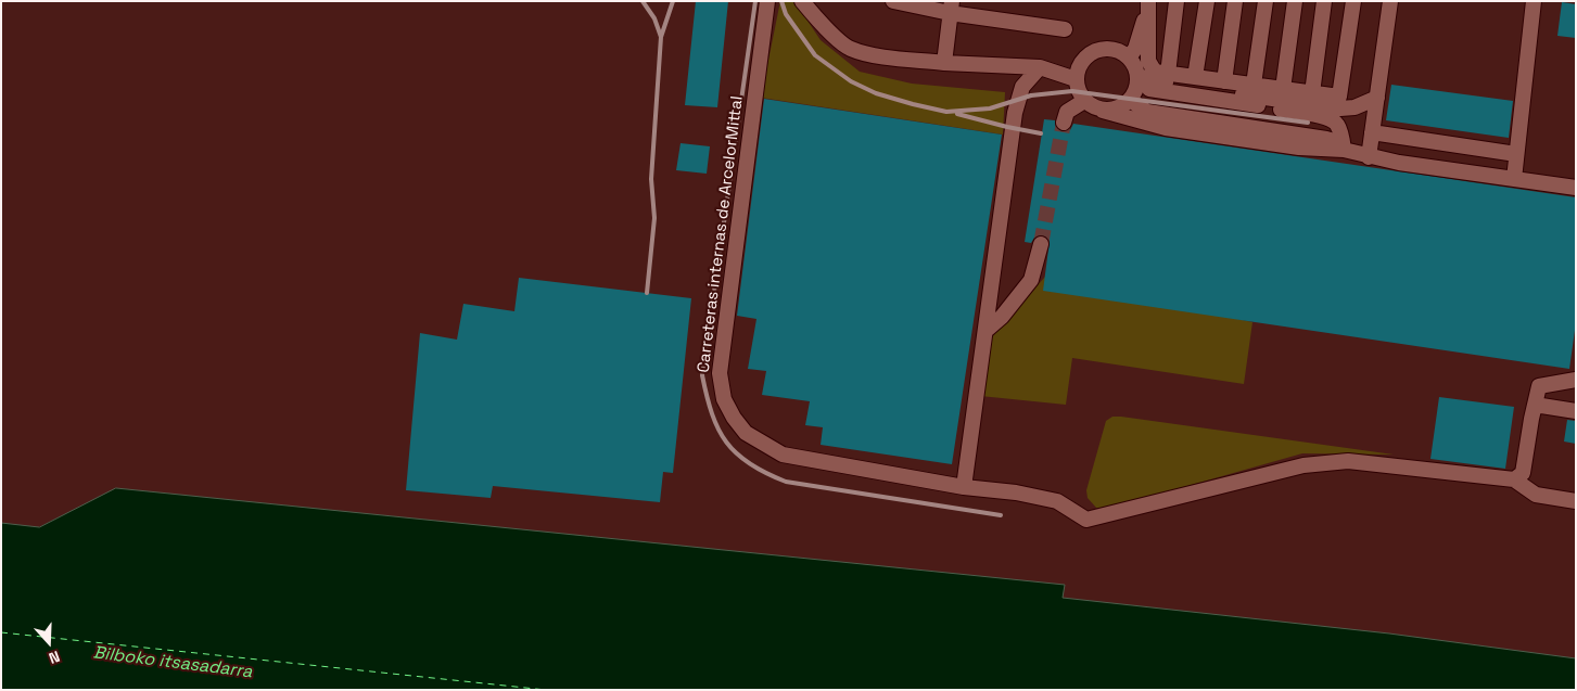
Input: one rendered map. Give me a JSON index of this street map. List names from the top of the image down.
{
  "streets": {
    "lane": ["Carreteras internas de ArcelorMittal"]
  },
  "water": ["Bilboko itsasadarra"],
  "north": "bottom"
}
